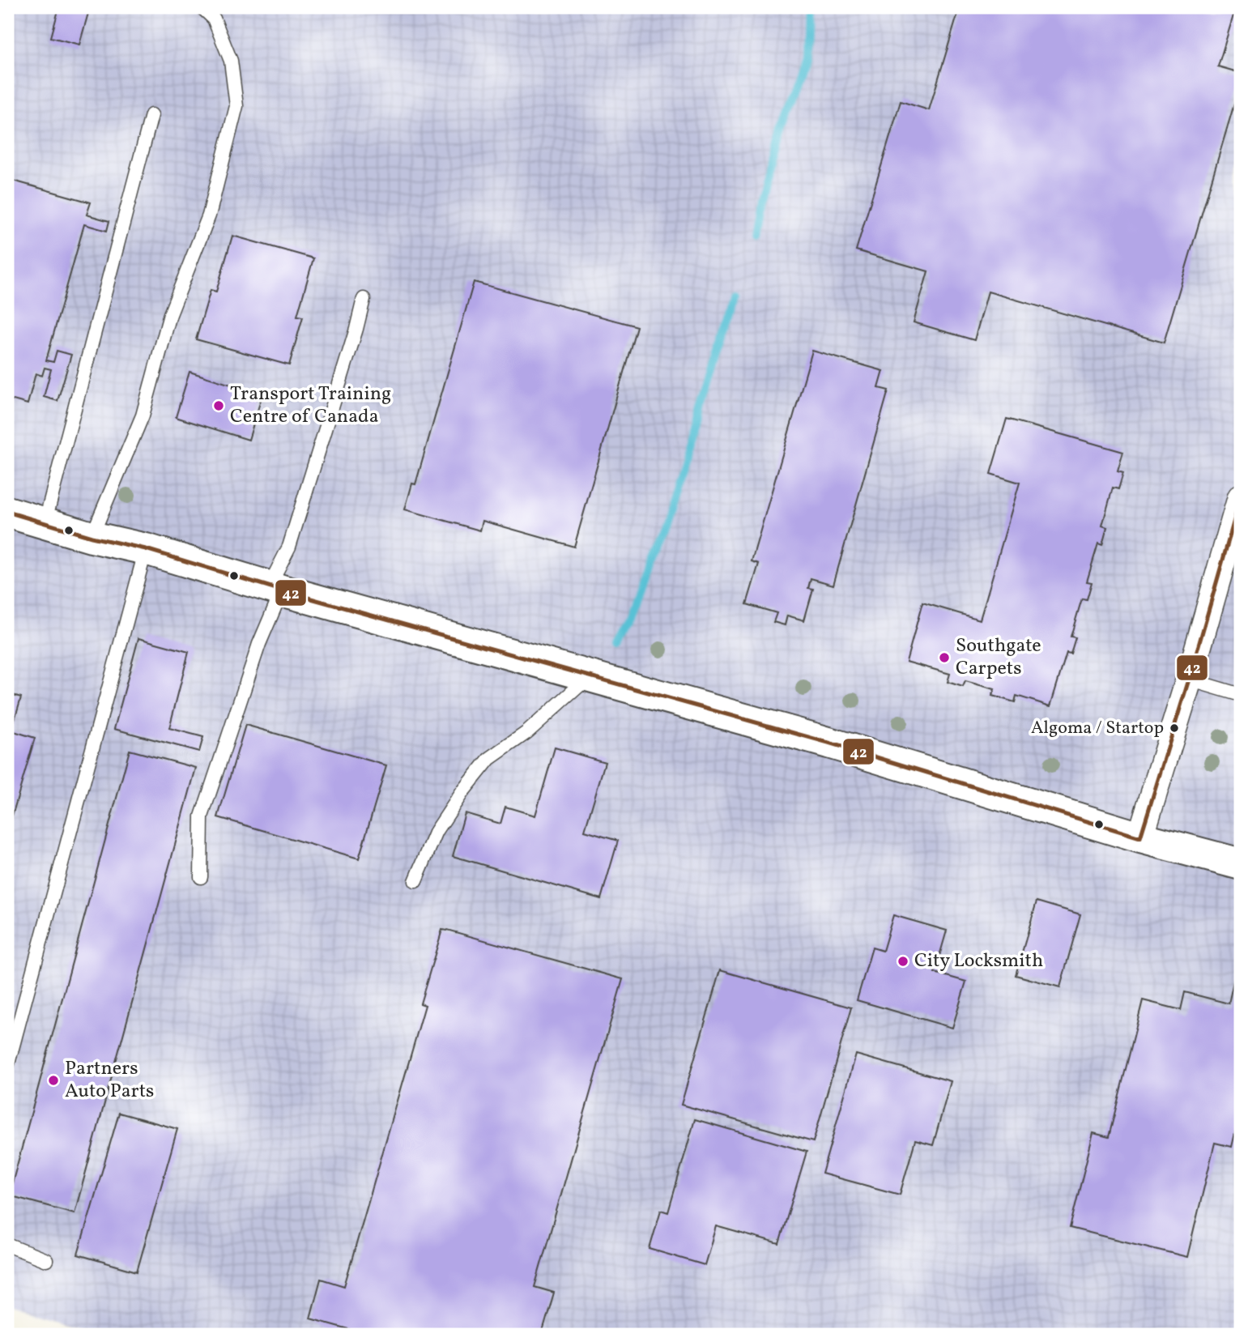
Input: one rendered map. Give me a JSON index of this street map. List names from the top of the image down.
{
  "places": [
    "Transport Training Centre of Canada",
    "Southgate Carpets",
    "Algoma / Startop",
    "City Locksmith",
    "Partners Auto Parts"
  ],
  "lines": ["transit line 42"]
}
